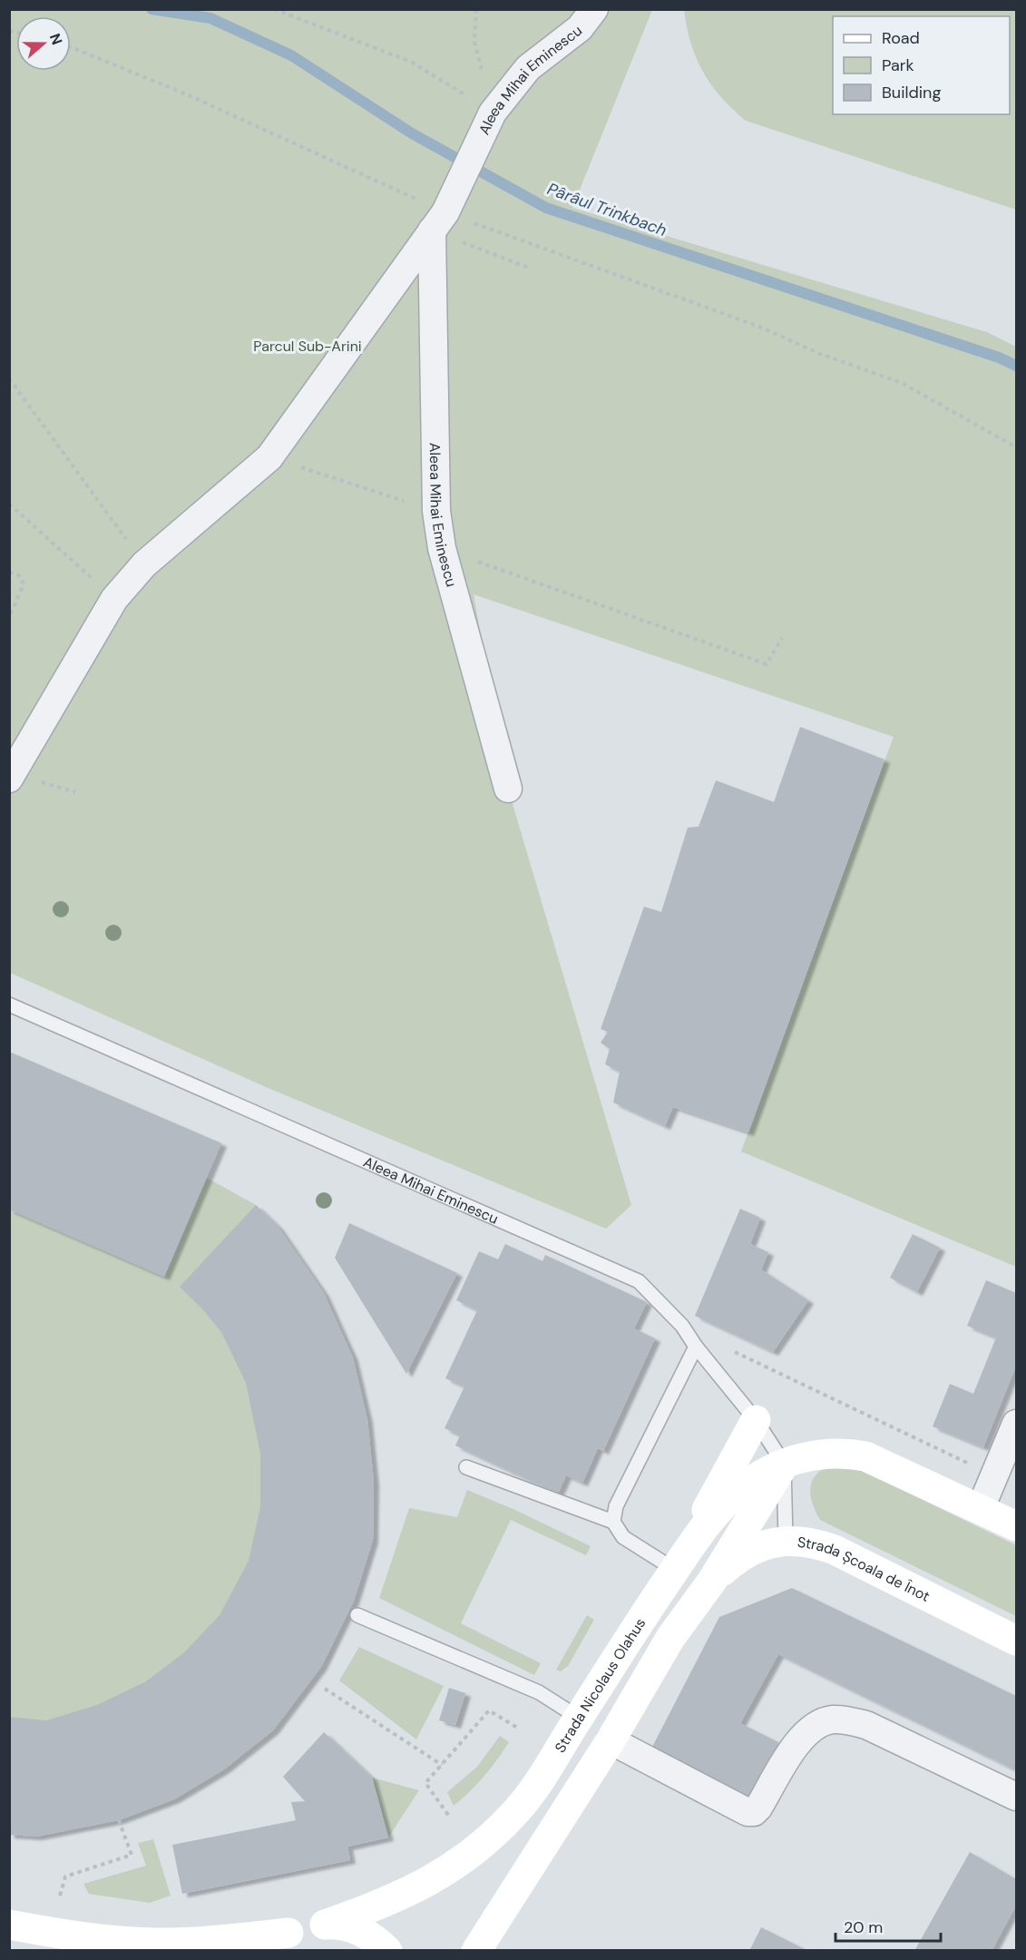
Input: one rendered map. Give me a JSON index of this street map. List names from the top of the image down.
{
  "streets": {
    "street": ["Aleea Mihai Eminescu", "Strada Școala de Înot", "Strada Nicolaus Olahus"]
  },
  "crossings": [
    ["Aleea Mihai Eminescu", "Strada Nicolaus Olahus"]
  ],
  "water": ["Pârâul Trinkbach"],
  "parks": ["Parcul Sub-Arini"],
  "legend": ["Road", "Park", "Building"],
  "scale_bar": "20 m",
  "north": "right"
}
